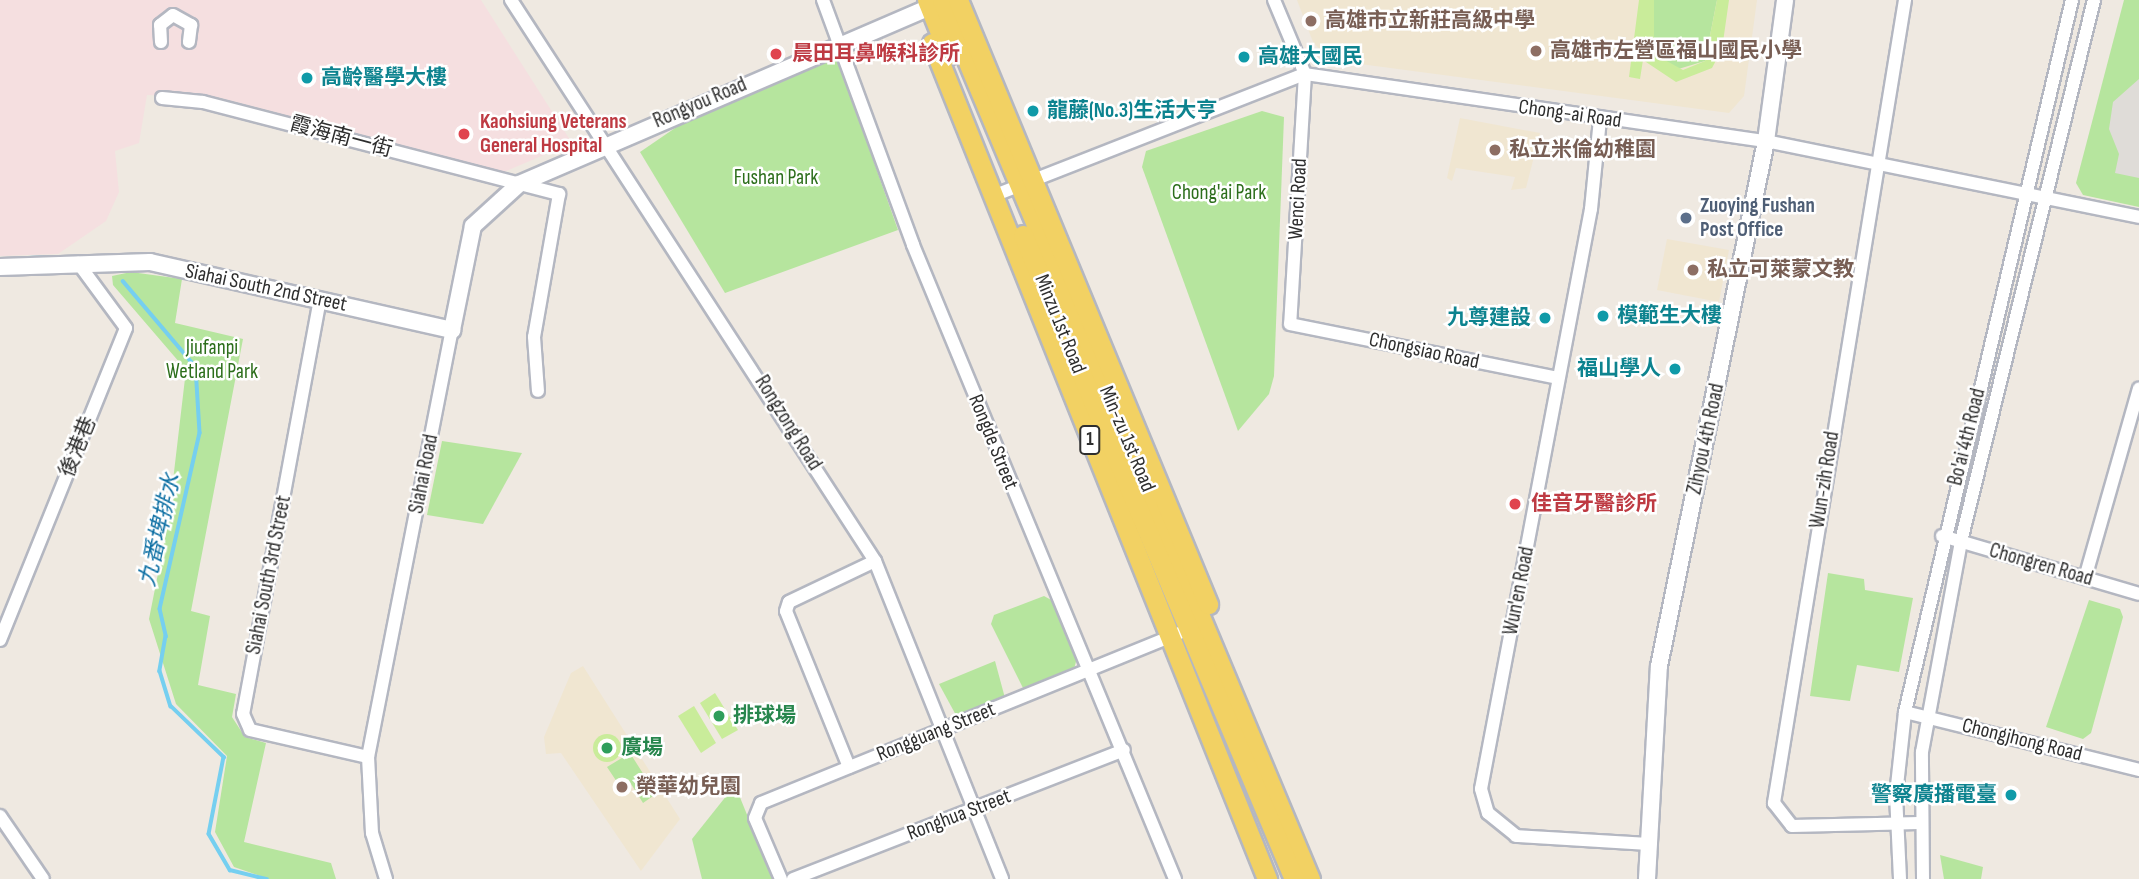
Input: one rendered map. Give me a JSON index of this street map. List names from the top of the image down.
{
  "streets": {
    "main road": ["Minzu 1st Road", "Min-zu 1st Road", "1"],
    "street": [
      "Rongyou Road",
      "Chong-ai Road",
      "霞海南一街",
      "Wenci Road",
      "Siahai South 2nd Street",
      "Chongsiao Road",
      "Rongzong Road",
      "Bo'ai 4th Road",
      "Zihyou 4th Road",
      "Rongde Street",
      "後港巷",
      "Siahai Road",
      "Wun-zih Road",
      "Chongren Road",
      "Siahai South 3rd Street",
      "Wun'en Road",
      "Rongguang Street",
      "Chongjhong Road",
      "Ronghua Street"
    ]
  },
  "crossings": [
    ["Rongyou Road", "Rongzong Road"],
    ["Rongyou Road", "Min-zu 1st Road"],
    ["Rongyou Road", "Rongde Street"],
    ["Rongyou Road", "Siahai Road"],
    ["Chong-ai Road", "Wenci Road"],
    ["Chong-ai Road", "Minzu 1st Road"],
    ["Chong-ai Road", "Bo'ai 4th Road"],
    ["Chong-ai Road", "Min-zu 1st Road"],
    ["Chong-ai Road", "Zihyou 4th Road"],
    ["Chong-ai Road", "Wun-zih Road"],
    ["Chong-ai Road", "Wun'en Road"],
    ["霞海南一街", "Siahai Road"],
    ["Wenci Road", "Chongsiao Road"],
    ["Siahai South 2nd Street", "後港巷"],
    ["Siahai South 2nd Street", "Siahai Road"],
    ["Siahai South 2nd Street", "Siahai South 3rd Street"],
    ["Minzu 1st Road", "Min-zu 1st Road"],
    ["Minzu 1st Road", "Rongguang Street"],
    ["Chongsiao Road", "Wun'en Road"],
    ["Rongzong Road", "Siahai Road"],
    ["Rongzong Road", "Rongguang Street"],
    ["Rongzong Road", "Ronghua Street"],
    ["Bo'ai 4th Road", "Wun-zih Road"],
    ["Bo'ai 4th Road", "Chongren Road"],
    ["Bo'ai 4th Road", "Chongjhong Road"],
    ["Zihyou 4th Road", "Wun'en Road"],
    ["Rongde Street", "Rongguang Street"],
    ["Rongde Street", "Ronghua Street"],
    ["Siahai Road", "Siahai South 3rd Street"]
  ],
  "water": ["九番埤排水"],
  "parks": ["Fushan Park", "Chong'ai Park", "Jiufanpi Wetland Park"],
  "places": [
    "高雄市立新莊高級中學",
    "高雄市左營區福山國民小學",
    "晨田耳鼻喉科診所",
    "高雄大國民",
    "高齡醫學大樓",
    "龍藤(No.3)生活大亨",
    "Kaohsiung Veterans General Hospital",
    "私立米倫幼稚園",
    "Zuoying Fushan Post Office",
    "私立可萊蒙文教",
    "模範生大樓",
    "九尊建設",
    "福山學人",
    "佳音牙醫診所",
    "排球場",
    "廣場",
    "榮華幼兒園",
    "警察廣播電臺"
  ]
}
